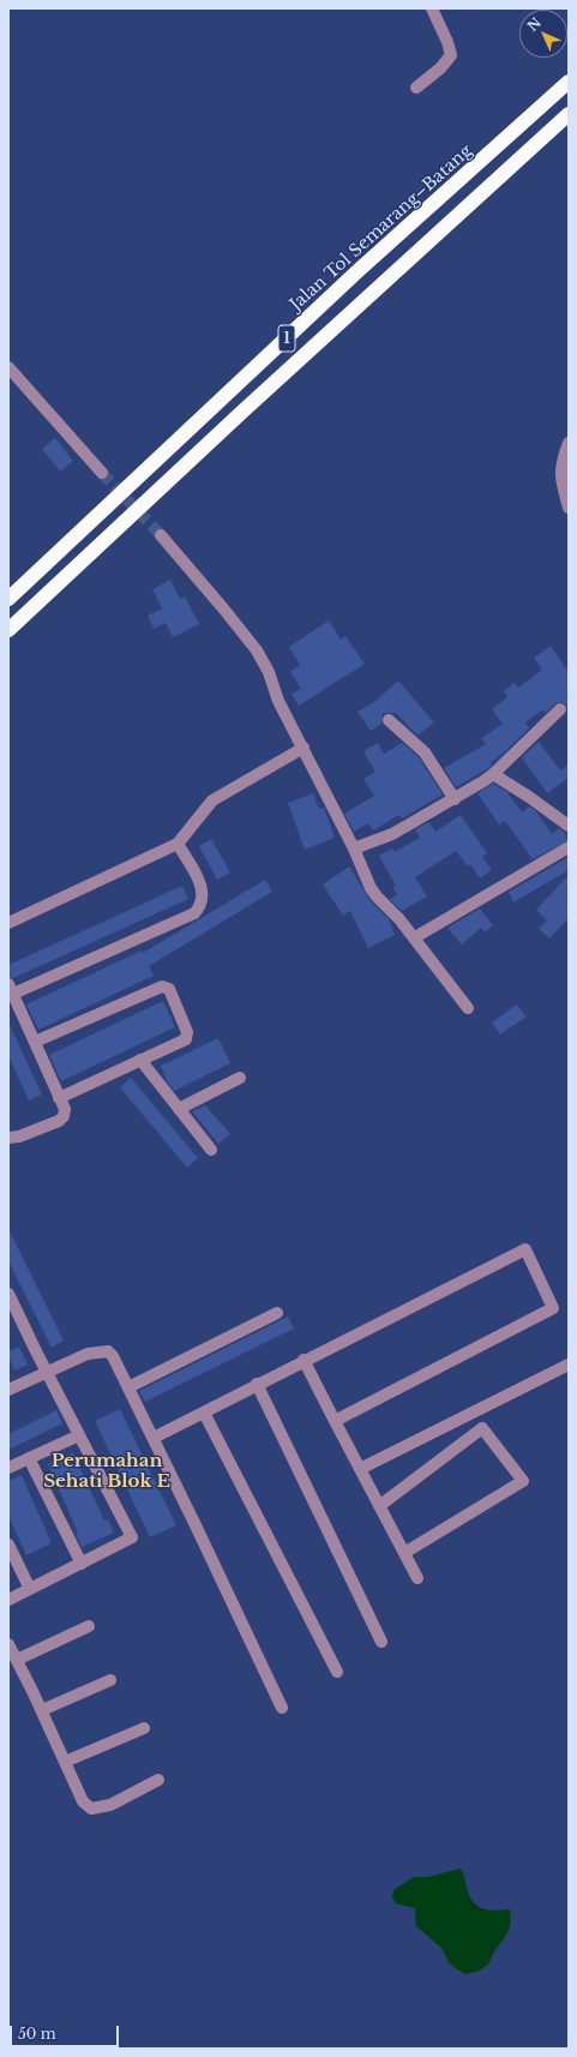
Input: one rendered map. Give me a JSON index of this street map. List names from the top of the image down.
{
  "streets": {
    "highway": ["Jalan Tol Semarang–Batang", "1"]
  },
  "districts": ["Perumahan Sehati Blok E"],
  "scale_bar": "50 m",
  "north": "top left"
}
